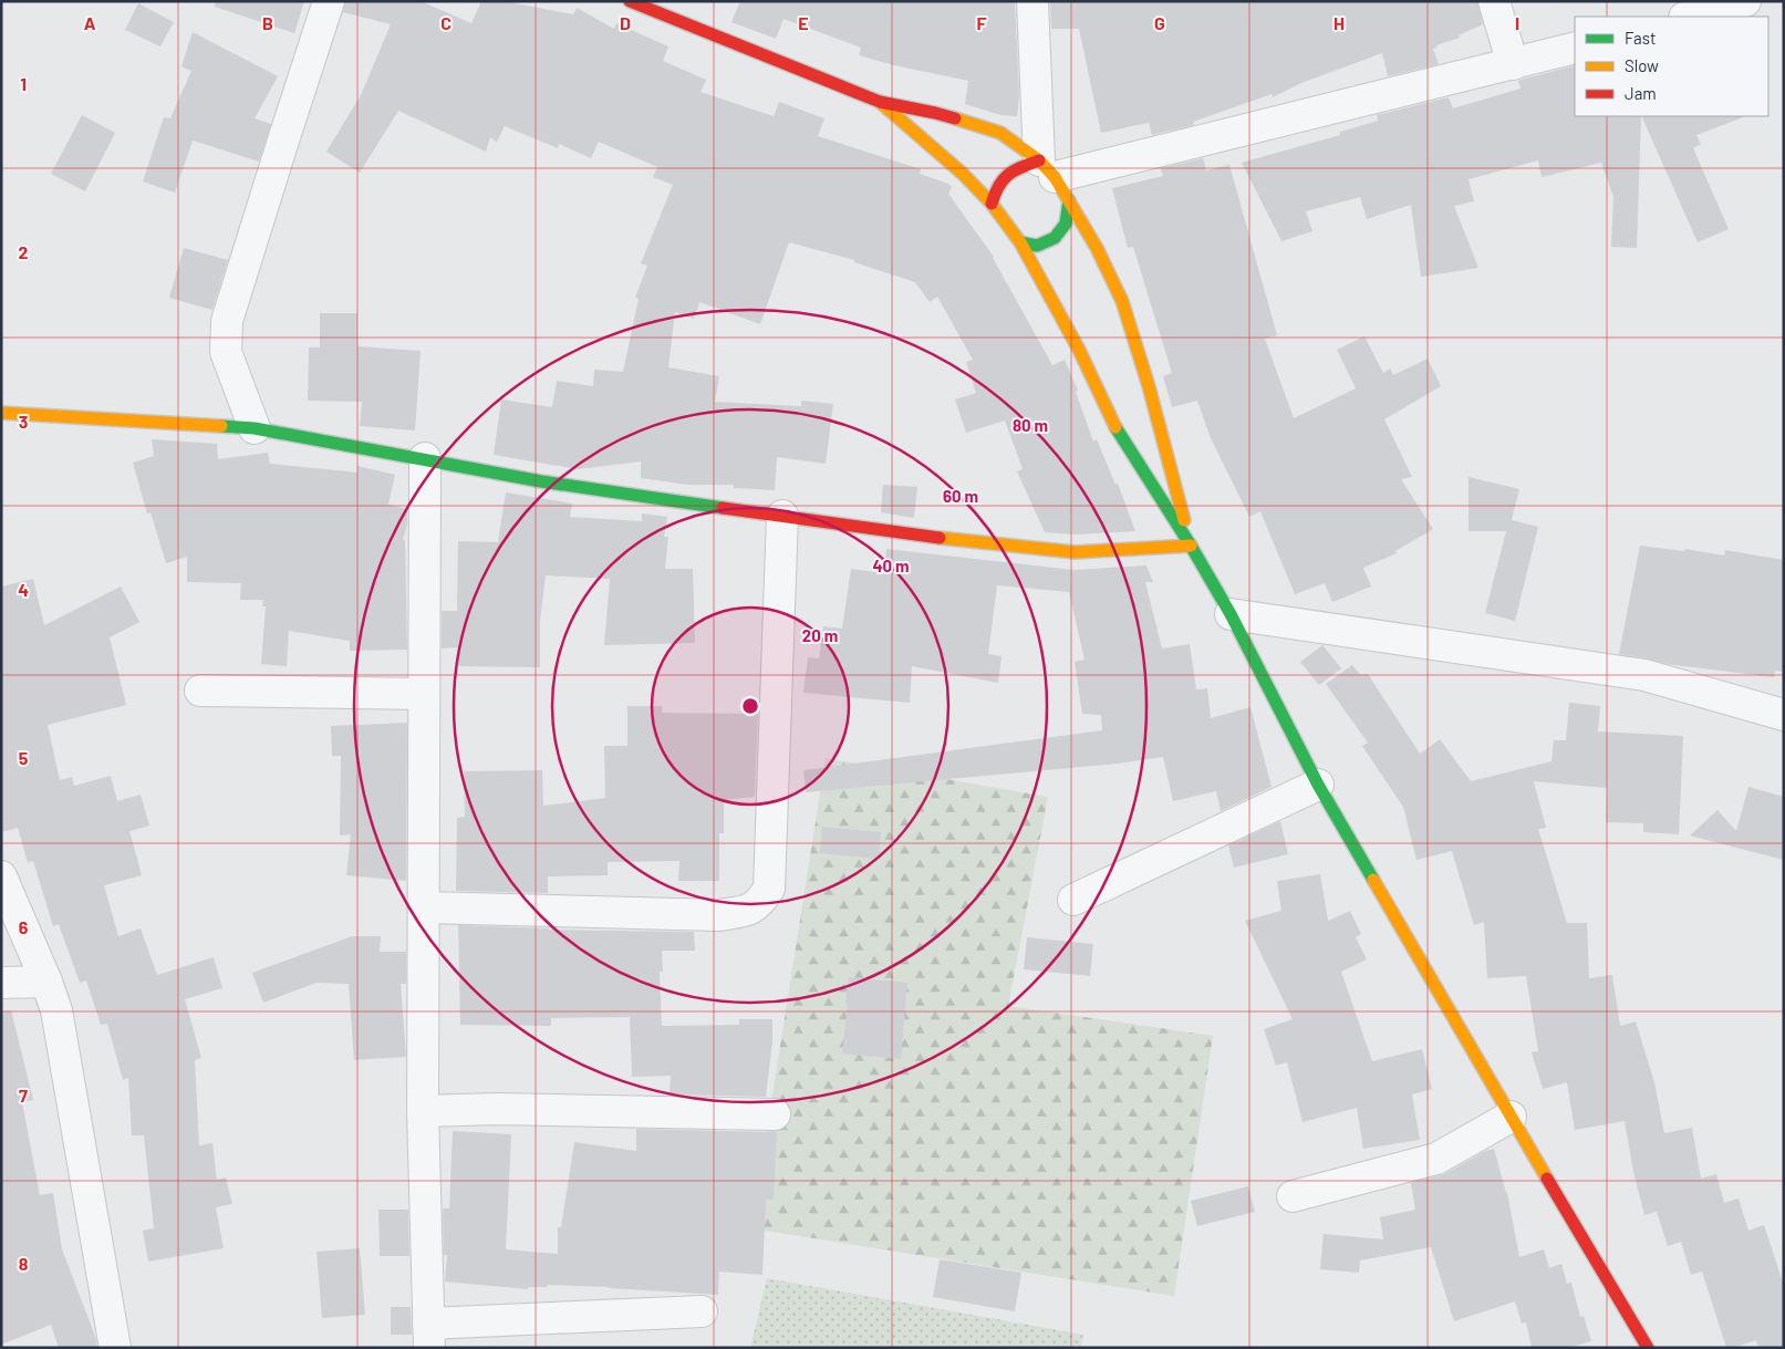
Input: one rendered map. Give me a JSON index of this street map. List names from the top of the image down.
{
  "legend": ["Fast", "Slow", "Jam"],
  "grid": {
    "columns": [
      "A",
      "B",
      "C",
      "D",
      "E",
      "F",
      "G",
      "H",
      "I"
    ],
    "rows": [
      "1",
      "2",
      "3",
      "4",
      "5",
      "6",
      "7",
      "8"
    ]
  },
  "rings": [
    "80 m",
    "60 m",
    "40 m",
    "20 m"
  ]
}
